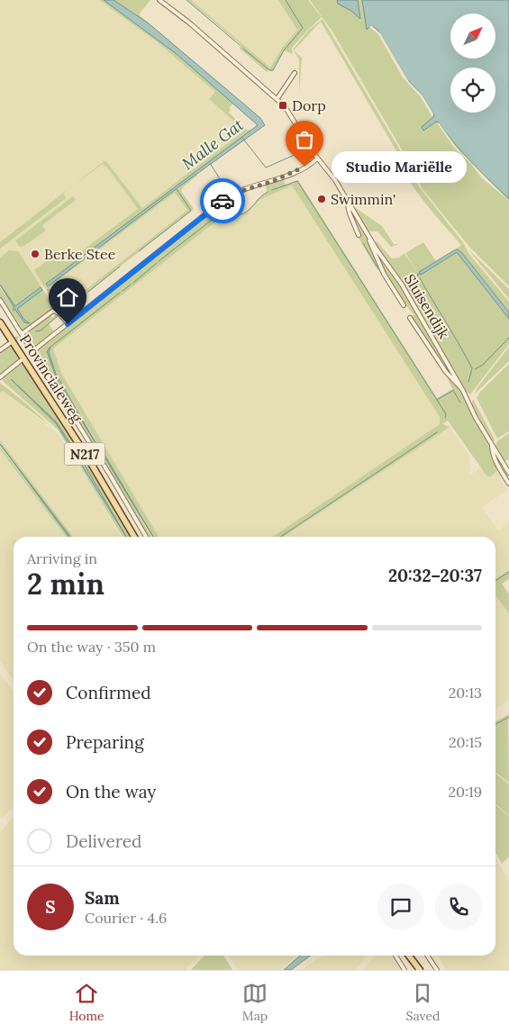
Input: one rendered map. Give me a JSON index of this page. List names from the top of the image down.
{
  "streets": {
    "main road": ["Provincialeweg", "N217"],
    "street": ["Sluisendijk"]
  },
  "water": ["Malle Gat"],
  "places": {
    "transit": ["Dorp"],
    "other": ["Studio Mariëlle", "Swimmin'", "Berke Stee"]
  },
  "north": "top right",
  "page": {
    "bubble": "Studio Mariëlle",
    "heading": ["2 min", "Arriving in", "20:32–20:37"],
    "panel": ["Sam", "Courier · 4.6"],
    "bar": "On the way · 350 m",
    "list": [
      ["Confirmed", "20:13"],
      ["Preparing", "20:15"],
      ["On the way", "20:19"],
      "Delivered"
    ],
    "round": "S",
    "tabs": ["Home", "Map", "Saved"]
  }
}
